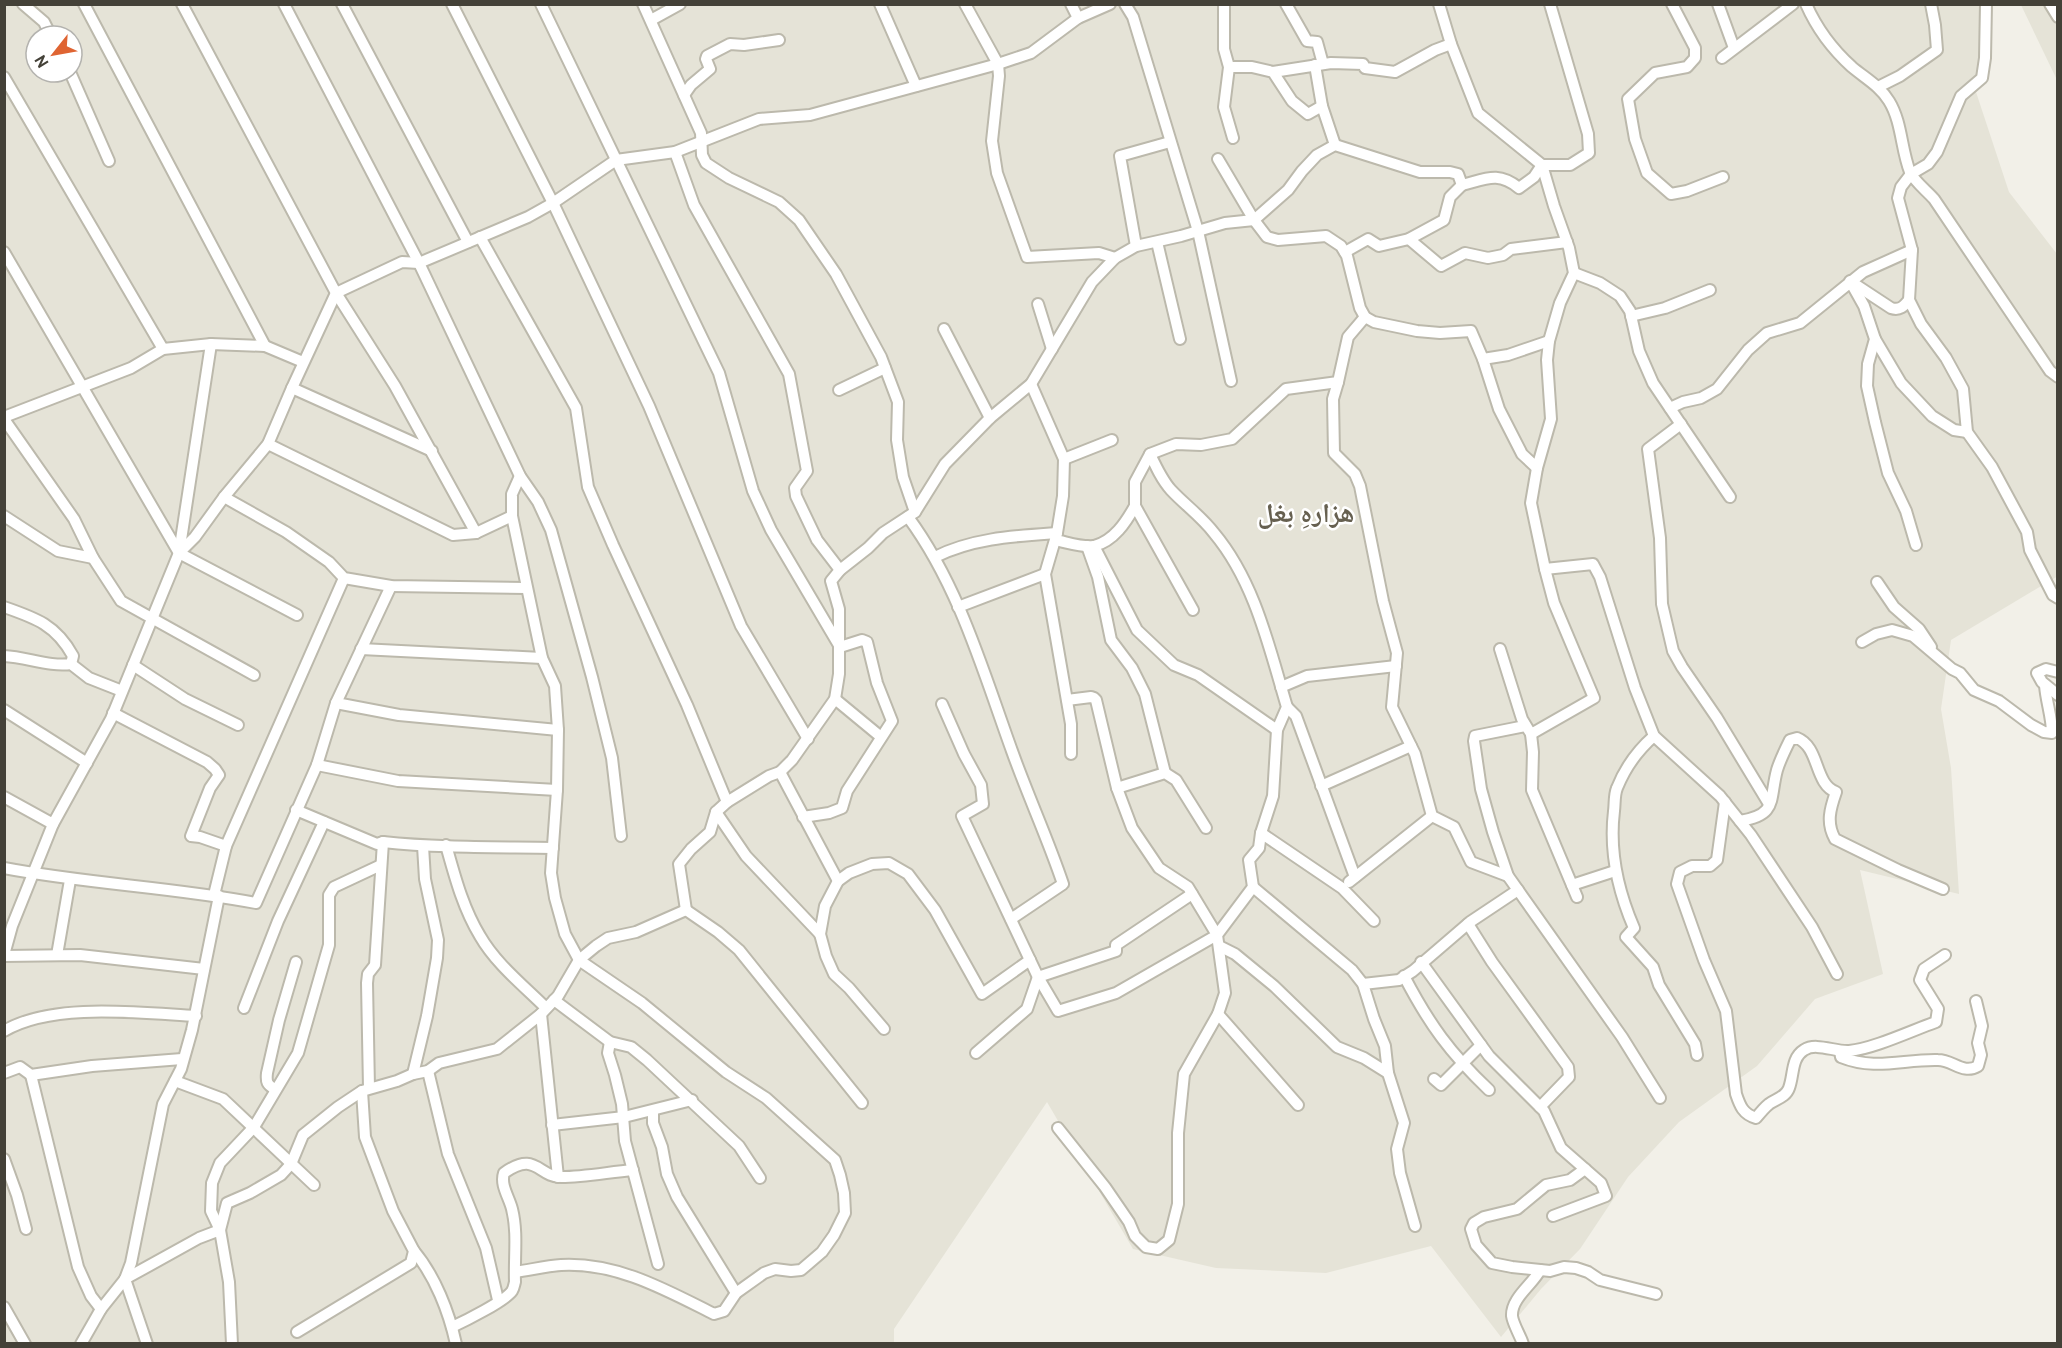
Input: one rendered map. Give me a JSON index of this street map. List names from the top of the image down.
{
  "districts": ["هزارهِ بغل"],
  "north": "bottom left"
}
